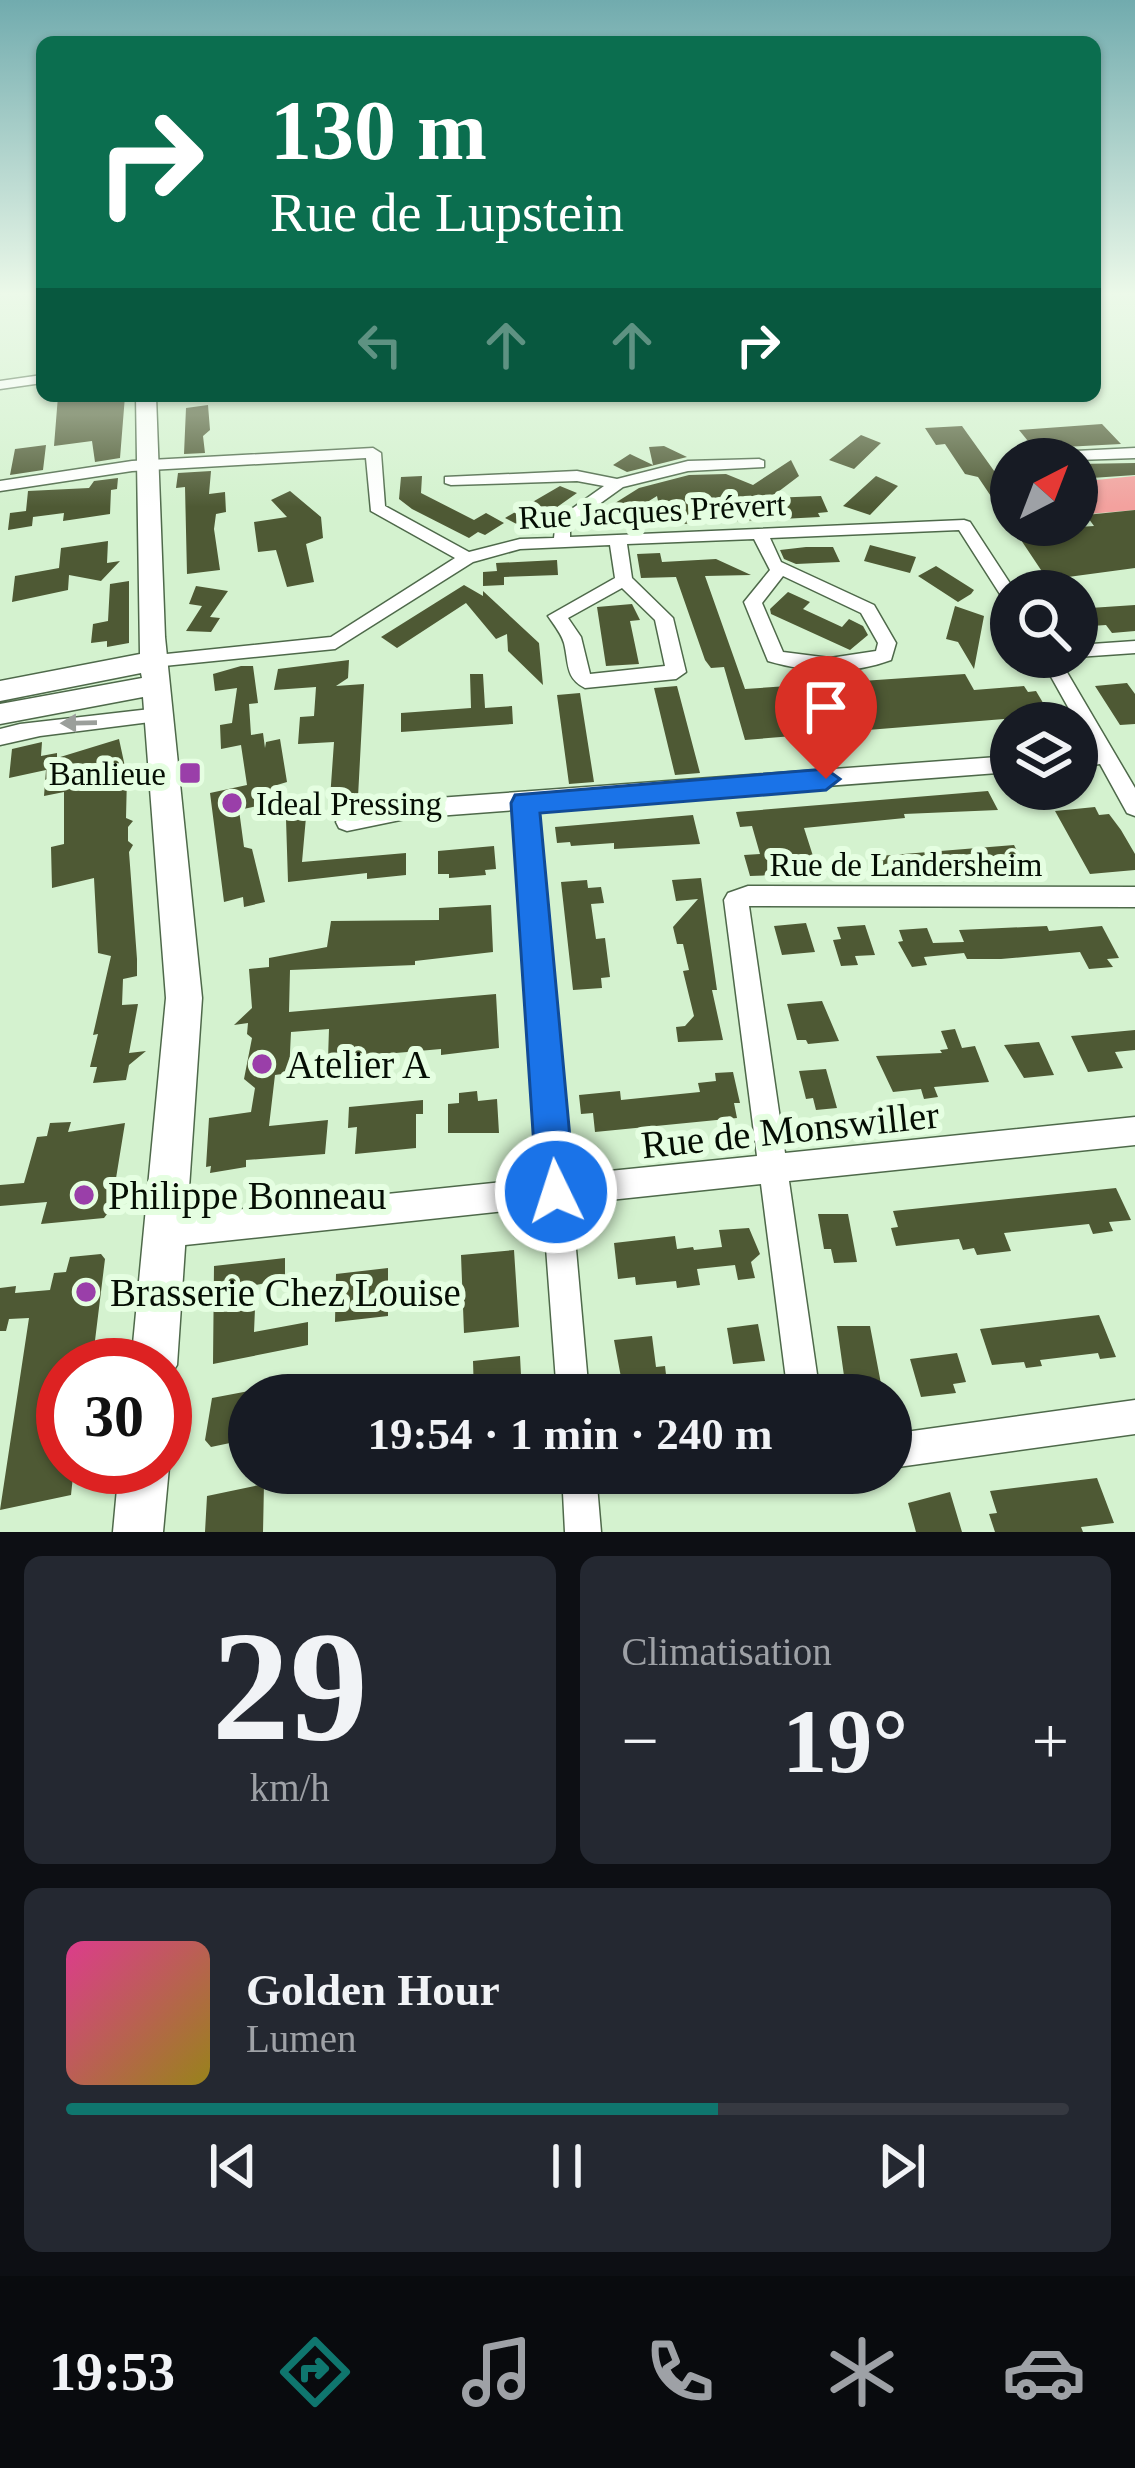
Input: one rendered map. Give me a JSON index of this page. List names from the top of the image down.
{
  "streets": {
    "street": ["Rue Jacques Prévert", "Rue de Landersheim", "Rue de Monswiller"]
  },
  "crossings": [
    ["Rue de Landersheim", "Rue de Monswiller"]
  ],
  "places": {
    "transit": ["Banlieue"],
    "other": [
      "Ideal Pressing",
      "Atelier A",
      "Philippe Bonneau",
      "Brasserie Chez Louise"
    ]
  },
  "north": "top right",
  "page": {
    "turn": ["130 m", "Rue de Lupstein"],
    "limit": "30",
    "trip": "19:54 · 1 min · 240 m",
    "tile": [
      ["29", "km/h"],
      "Climatisation"
    ],
    "heat": ["−", "19°", "+"],
    "song": ["Golden Hour", "Lumen"],
    "tabs": "19:53"
  }
}
